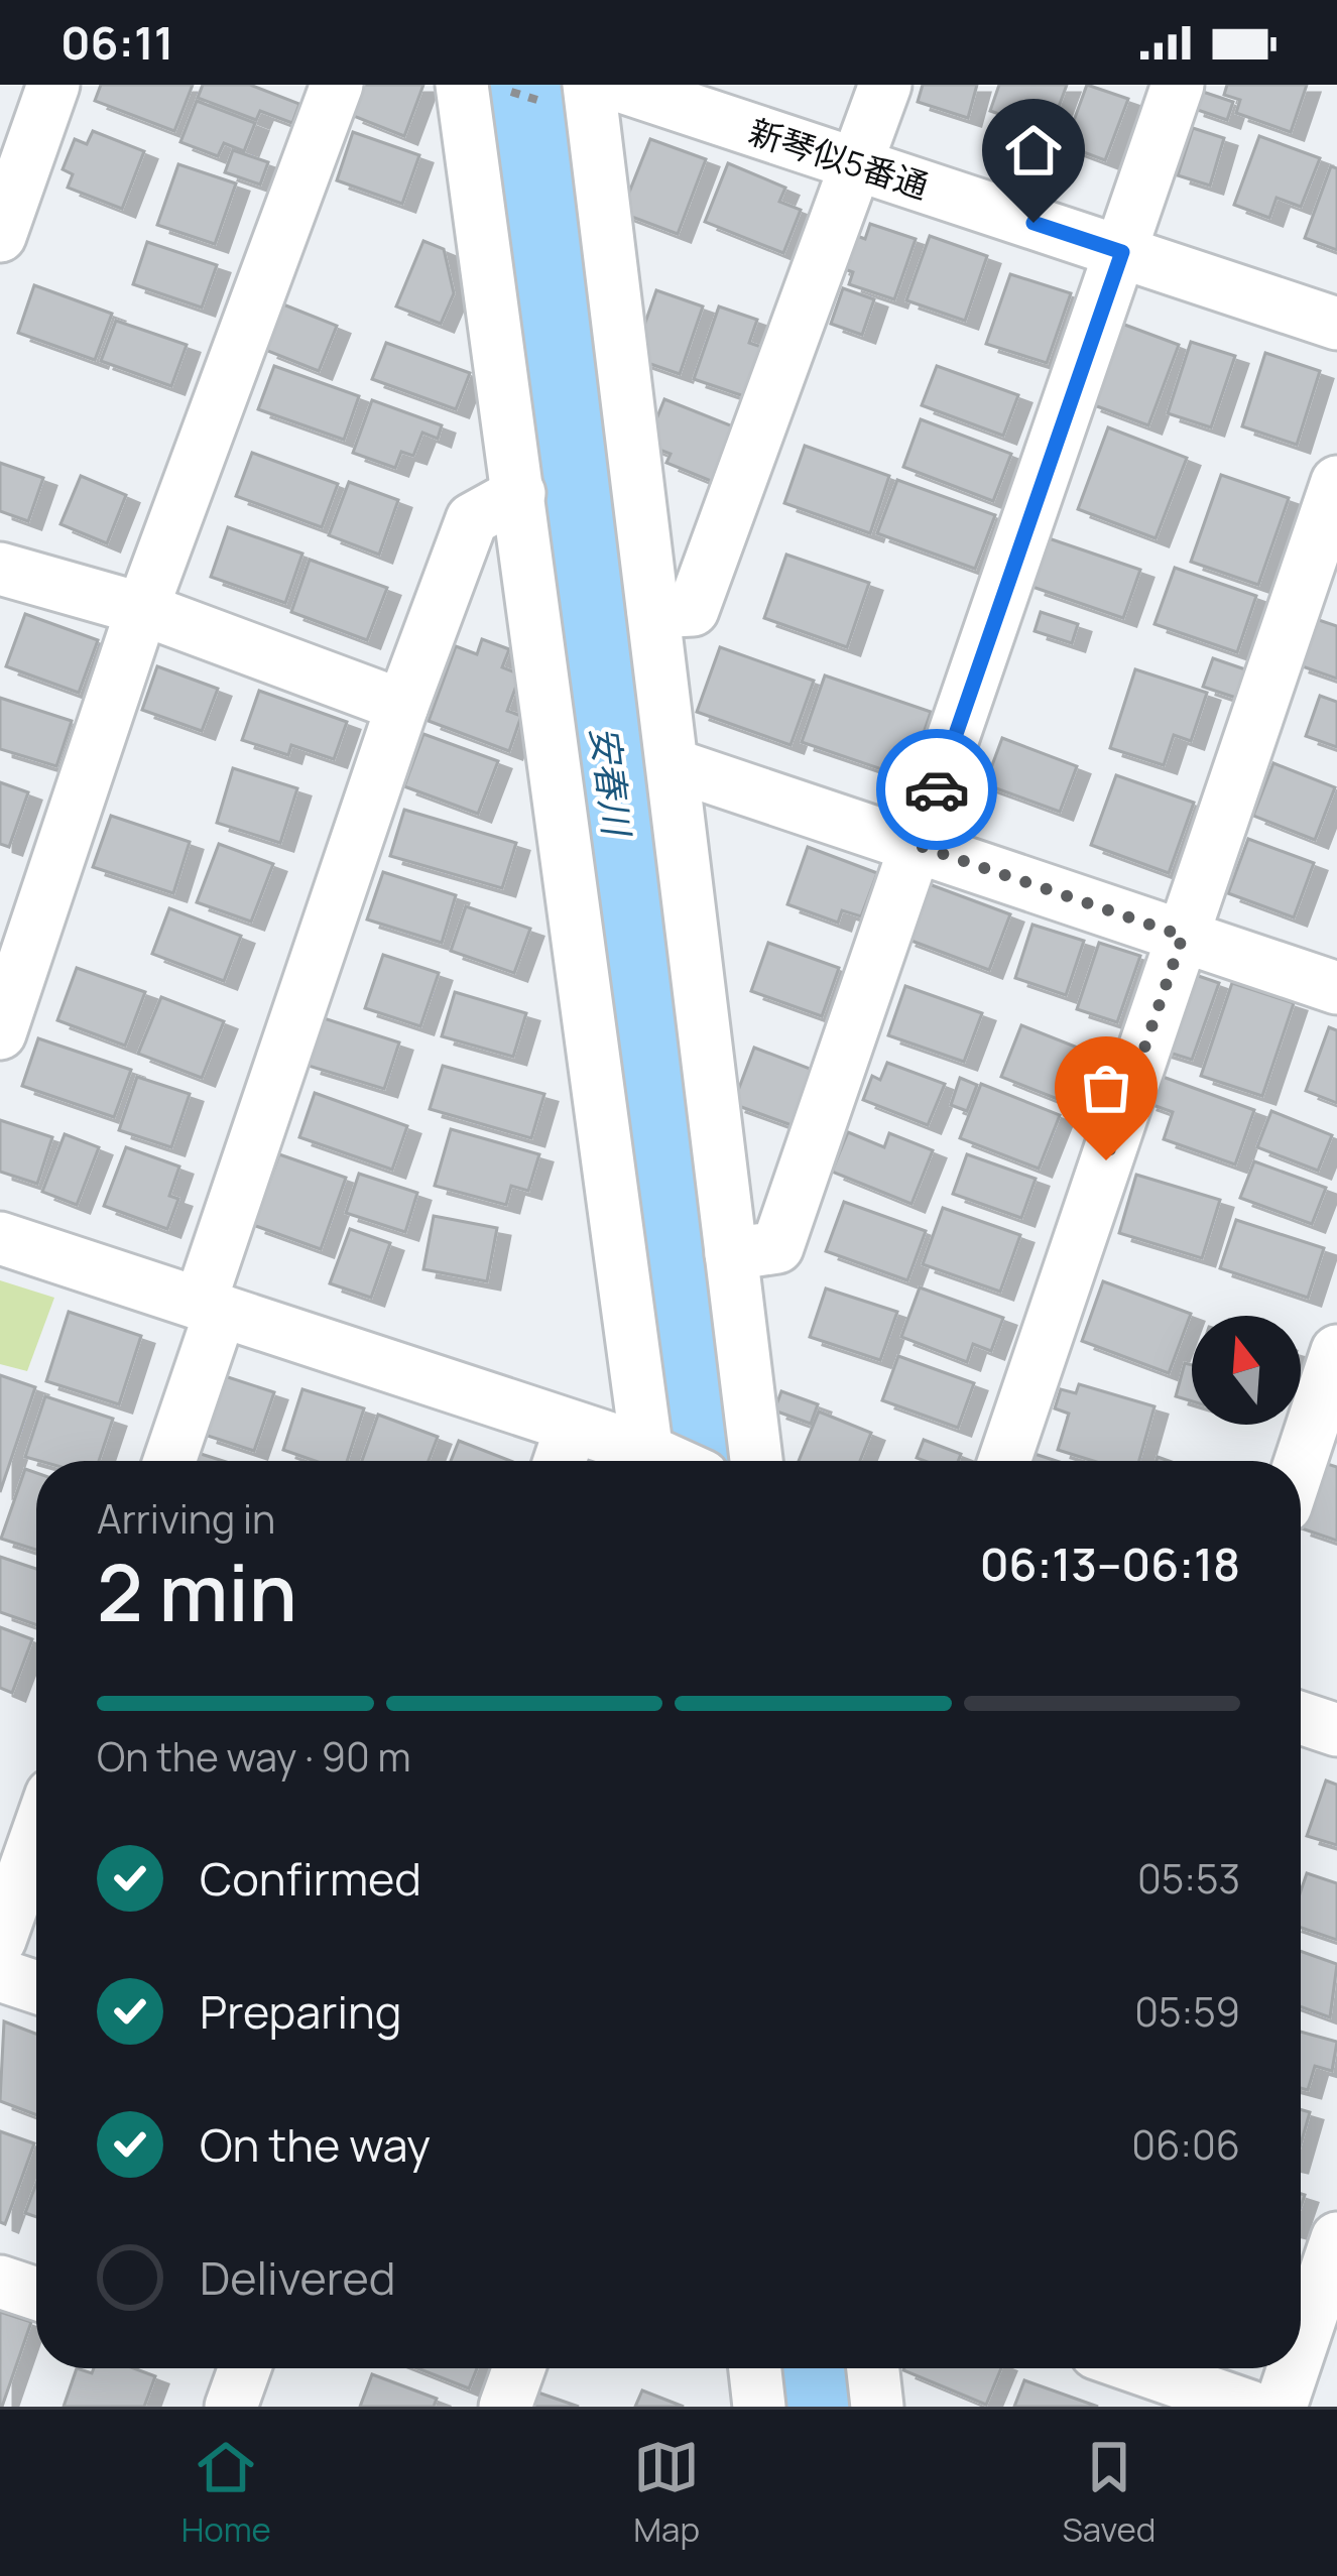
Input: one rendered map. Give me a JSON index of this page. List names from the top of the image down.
{
  "streets": {
    "street": ["新琴似5番通"]
  },
  "water": ["安春川"],
  "north": "top",
  "page": {
    "status": "06:11",
    "heading": ["2 min", "Arriving in", "06:13–06:18"],
    "bar": "On the way · 90 m",
    "list": [
      ["Confirmed", "05:53"],
      ["Preparing", "05:59"],
      ["On the way", "06:06"],
      "Delivered"
    ],
    "tabs": ["Home", "Map", "Saved"]
  }
}
